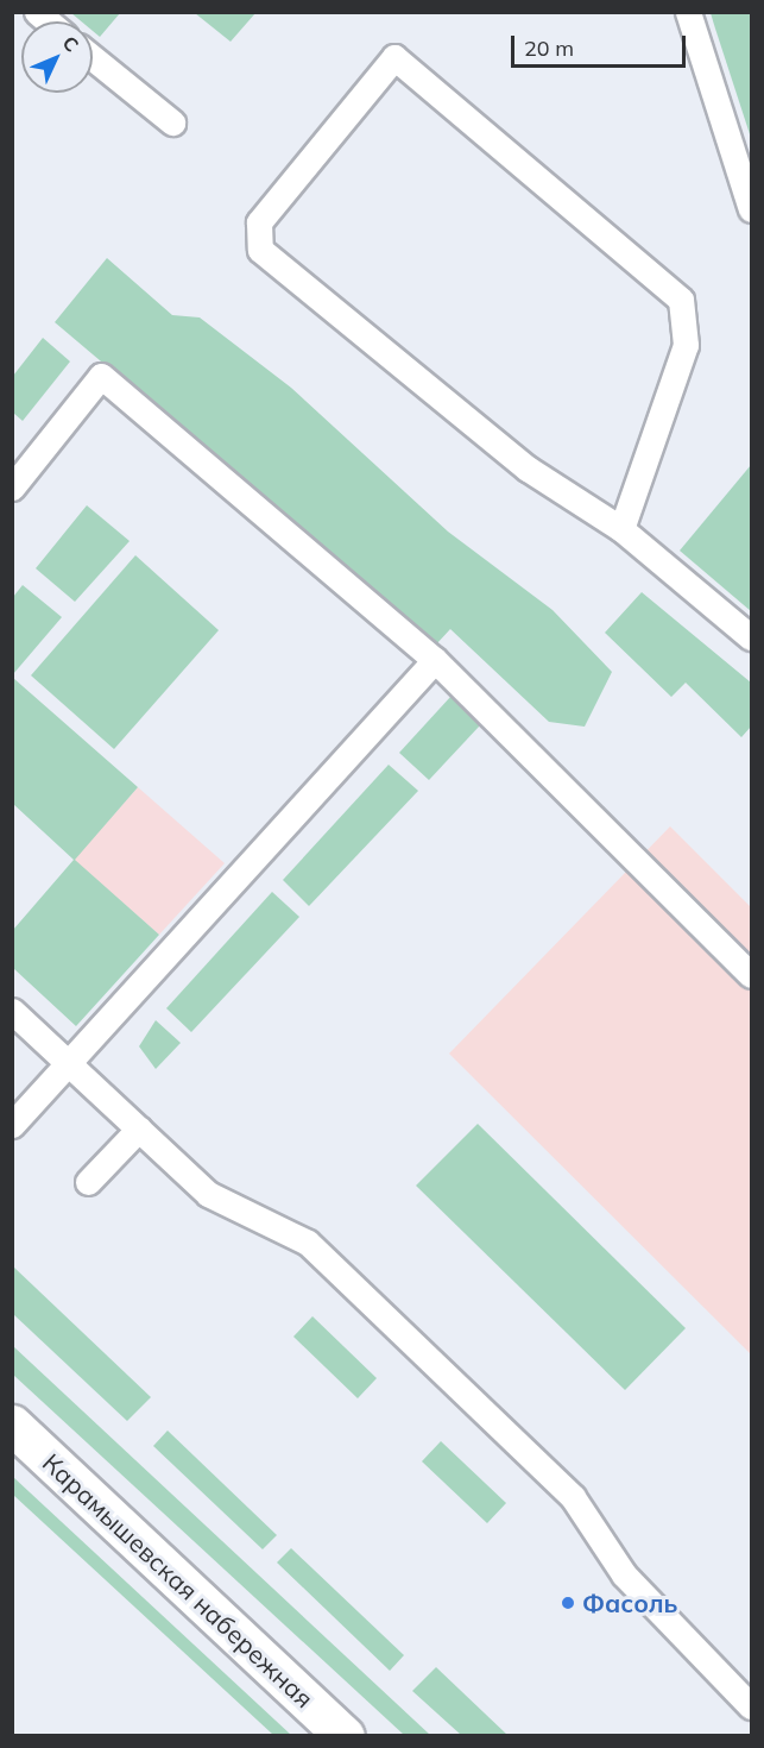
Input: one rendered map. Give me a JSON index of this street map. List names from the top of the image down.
{
  "streets": {
    "street": ["Карамышевская набережная"]
  },
  "places": ["Фасоль"],
  "scale_bar": "20 m",
  "north": "top right"
}
